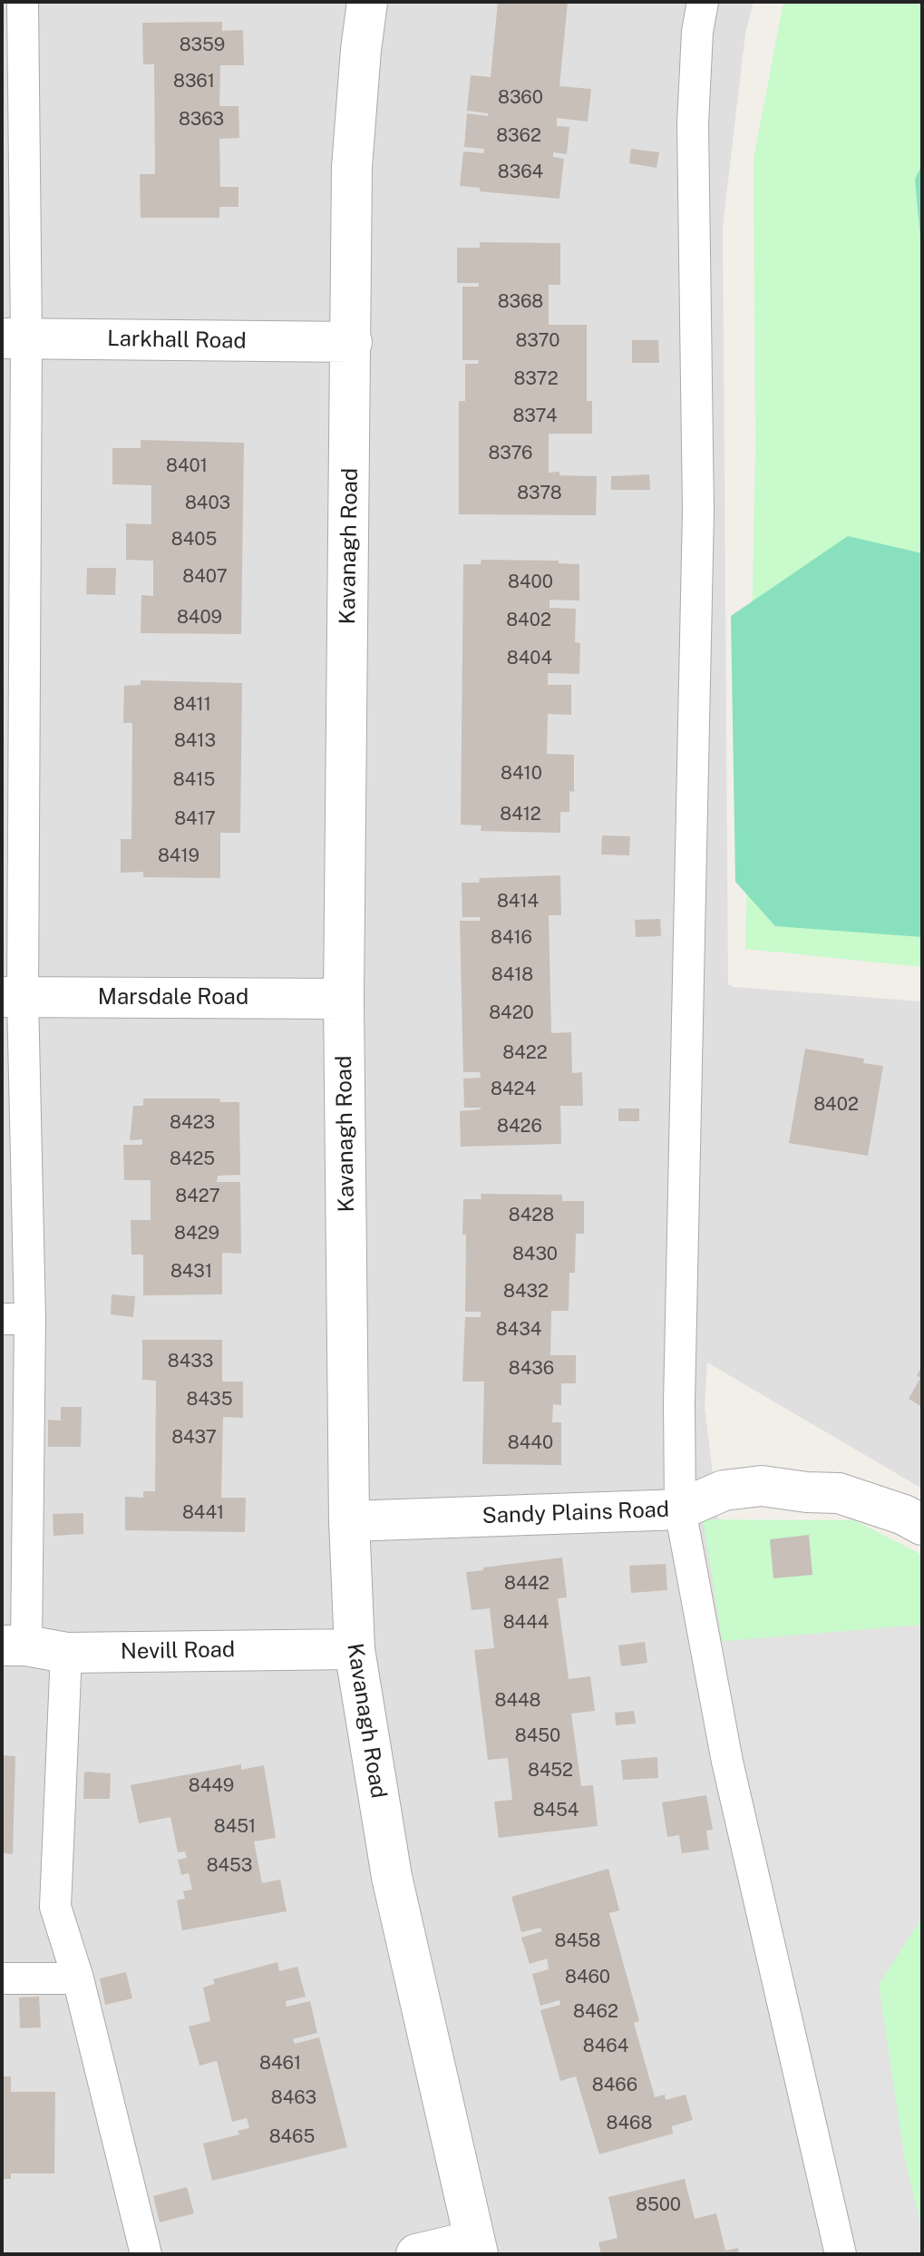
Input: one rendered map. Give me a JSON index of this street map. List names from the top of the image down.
{
  "streets": {
    "street": [
      "Larkhall Road",
      "Kavanagh Road",
      "Marsdale Road",
      "Sandy Plains Road",
      "Nevill Road"
    ]
  },
  "crossings": [
    ["Larkhall Road", "Kavanagh Road"],
    ["Kavanagh Road", "Marsdale Road"],
    ["Kavanagh Road", "Sandy Plains Road"],
    ["Kavanagh Road", "Nevill Road"]
  ],
  "house_numbers": [
    "8359",
    "8361",
    "8360",
    "8363",
    "8362",
    "8364",
    "8368",
    "8370",
    "8372",
    "8374",
    "8376",
    "8401",
    "8378",
    "8403",
    "8405",
    "8407",
    "8400",
    "8409",
    "8402",
    "8404",
    "8411",
    "8413",
    "8410",
    "8415",
    "8412",
    "8417",
    "8419",
    "8414",
    "8416",
    "8418",
    "8420",
    "8422",
    "8424",
    "8402",
    "8423",
    "8426",
    "8425",
    "8427",
    "8428",
    "8429",
    "8430",
    "8431",
    "8432",
    "8434",
    "8433",
    "8436",
    "8435",
    "8437",
    "8440",
    "8441",
    "8442",
    "8444",
    "8448",
    "8450",
    "8452",
    "8449",
    "8454",
    "8451",
    "8453",
    "8458",
    "8460",
    "8462",
    "8464",
    "8461",
    "8466",
    "8463",
    "8468",
    "8465",
    "8500"
  ]
}
